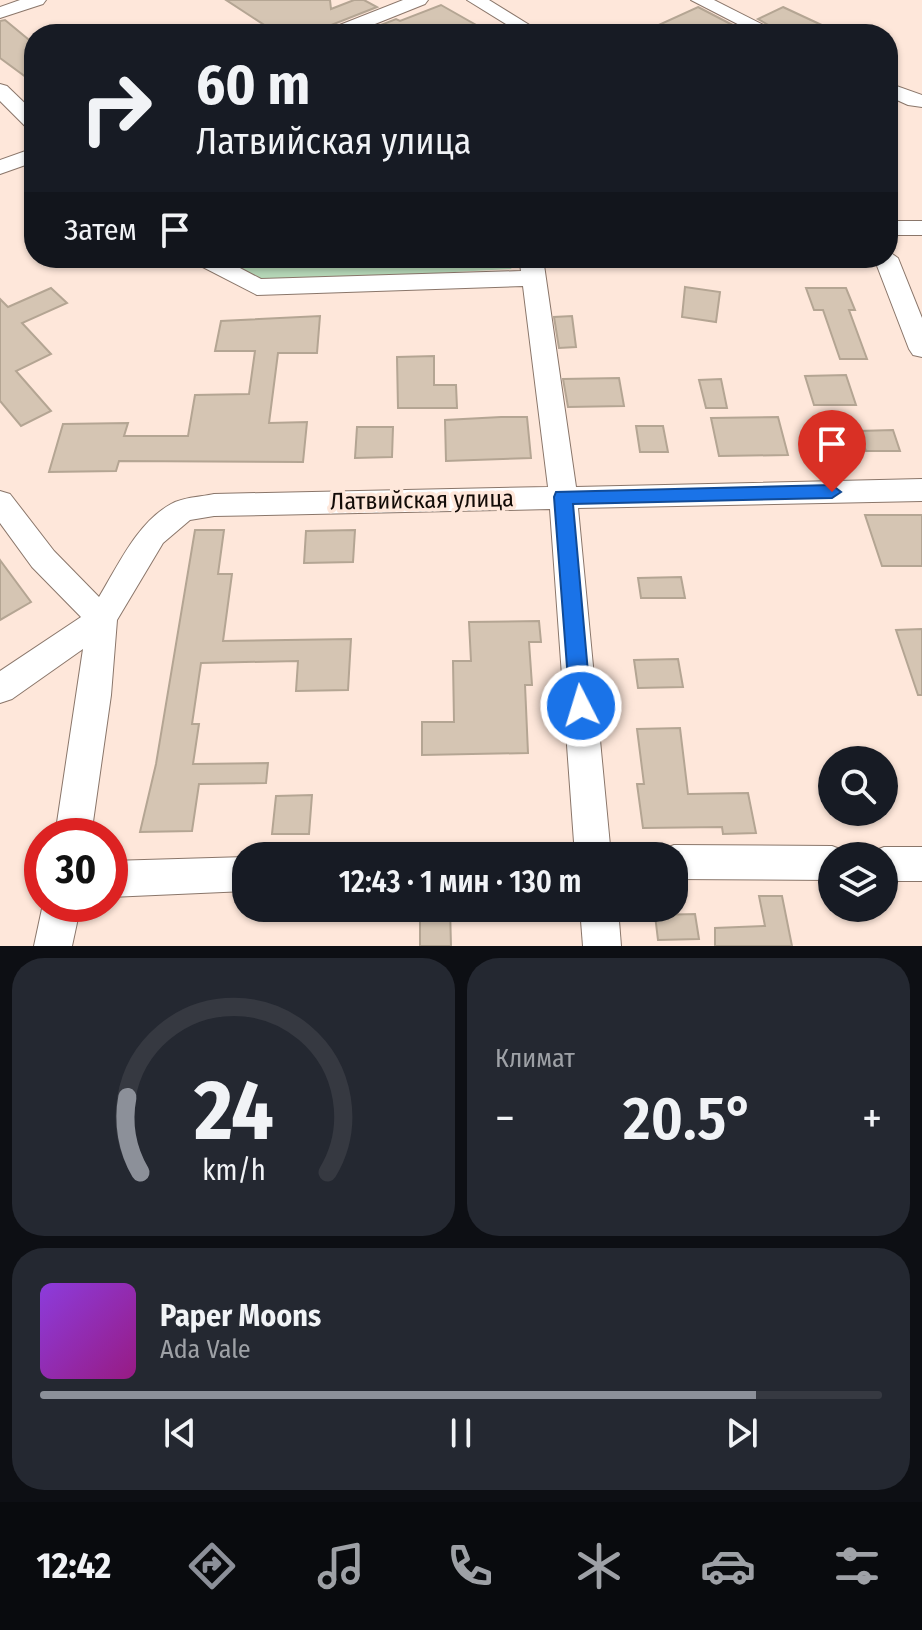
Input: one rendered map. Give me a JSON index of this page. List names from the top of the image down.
{
  "streets": {
    "street": ["Латвийская улица"]
  },
  "page": {
    "turn": ["60 m", "Латвийская улица"],
    "then": "Затем",
    "limit": "30",
    "trip": "12:43 · 1 мин · 130 m",
    "tile": "Климат",
    "heat": ["−", "20.5°", "+"],
    "song": ["Paper Moons", "Ada Vale"],
    "tabs": "12:42",
    "gauge": ["24", "km/h"]
  }
}
